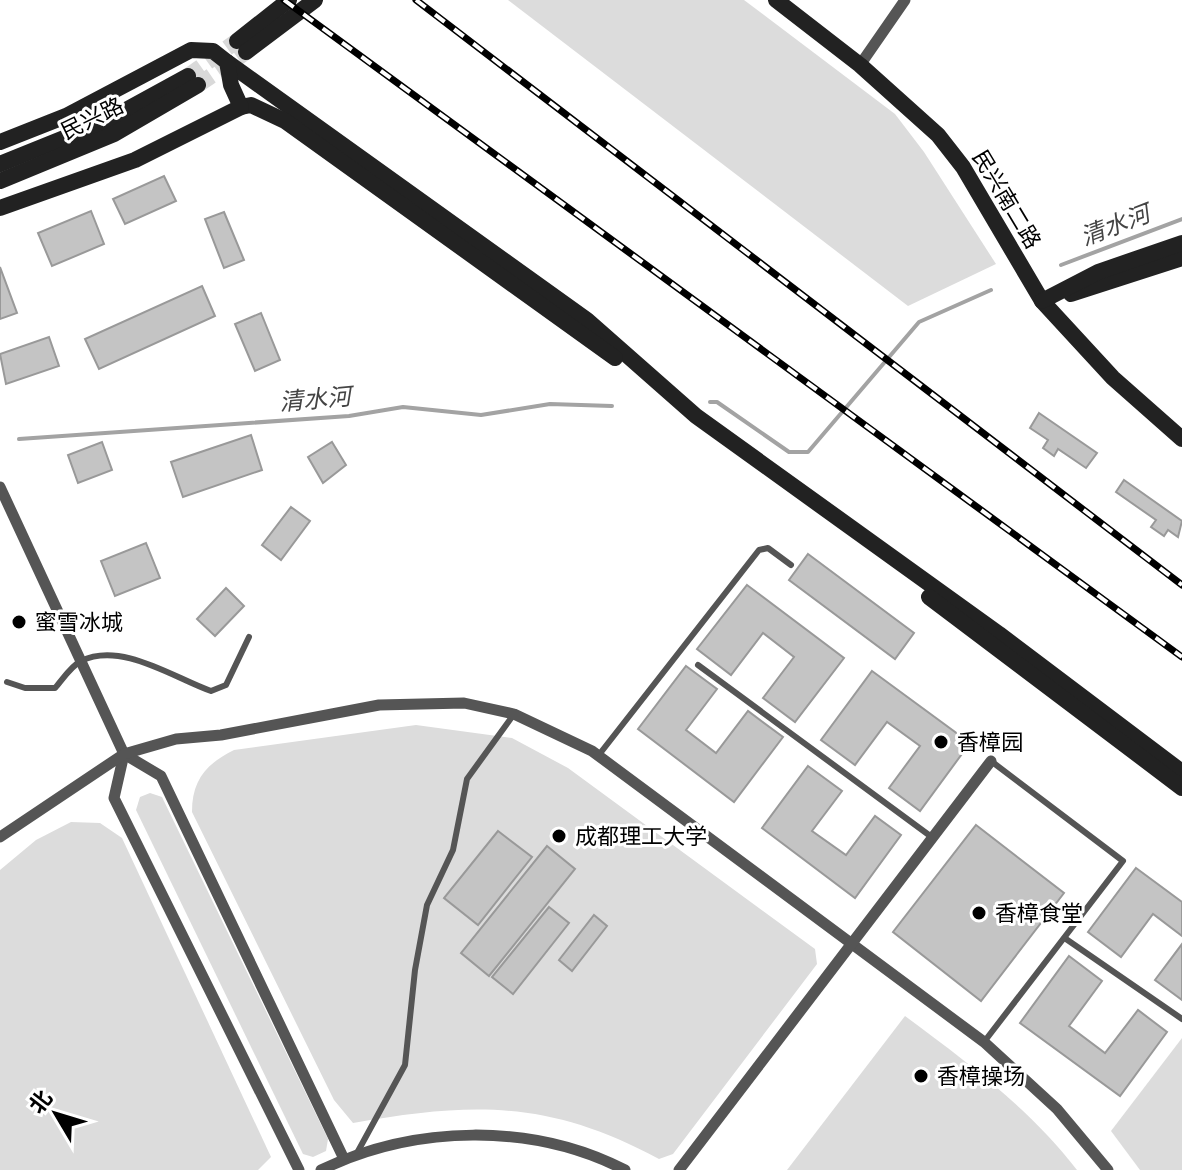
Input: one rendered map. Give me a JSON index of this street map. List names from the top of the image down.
{
  "streets": {
    "street": ["民兴路", "民兴南二路"]
  },
  "water": ["清水河"],
  "places": [
    "蜜雪冰城",
    "香樟园",
    "成都理工大学",
    "香樟食堂",
    "香樟操场"
  ],
  "north": "top left"
}
